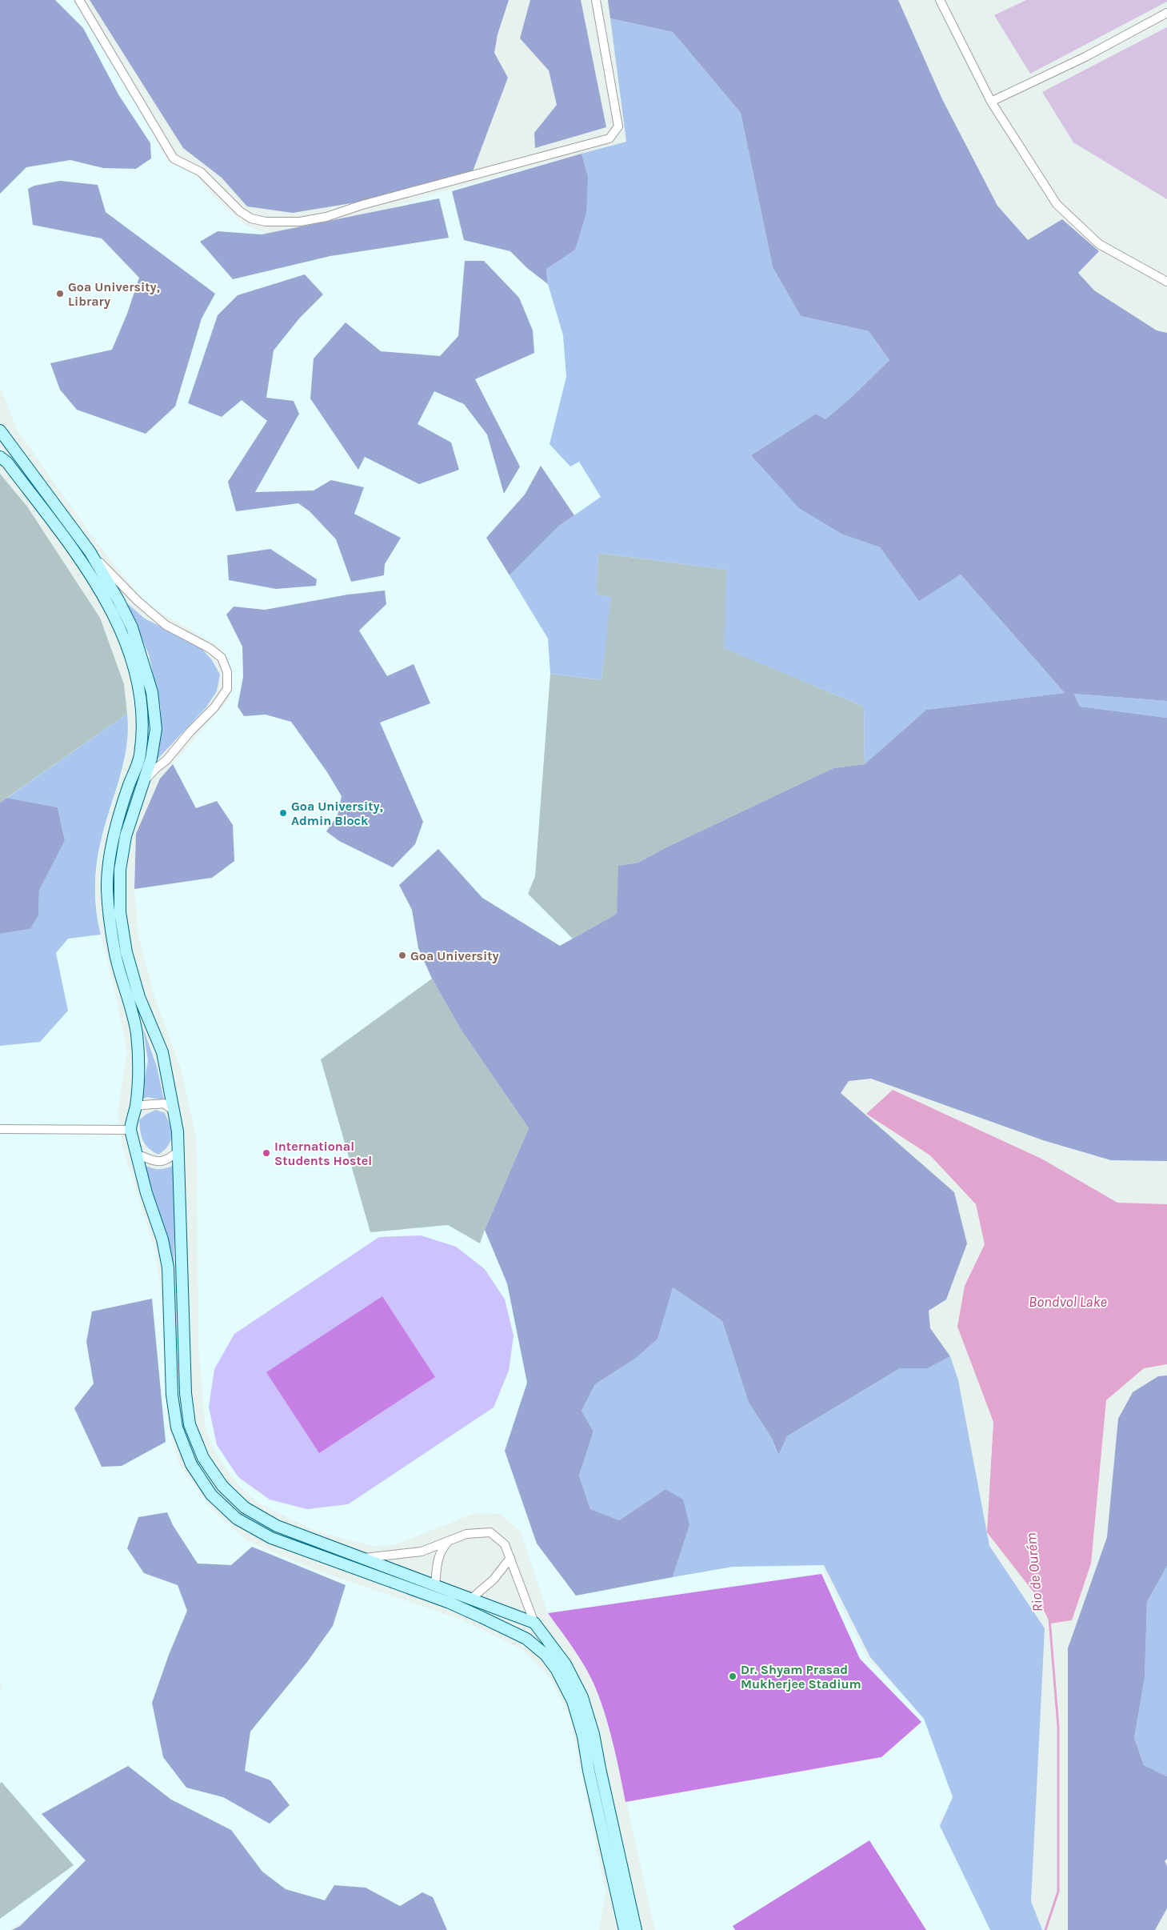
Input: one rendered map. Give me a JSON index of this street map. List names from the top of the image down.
{
  "water": ["Bondvol Lake", "Rio de Ourém"],
  "places": [
    "Goa University, Library",
    "Goa University, Admin Block",
    "Goa University",
    "International Students Hostel",
    "Dr. Shyam Prasad Mukherjee Stadium"
  ]
}
